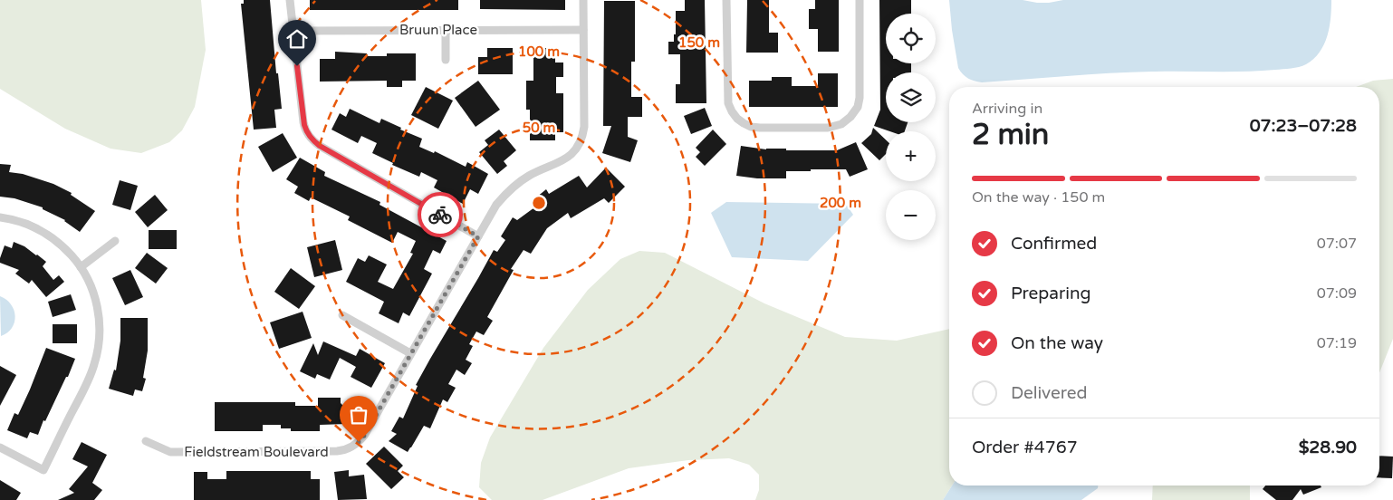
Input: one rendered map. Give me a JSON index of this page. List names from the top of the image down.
{
  "streets": {
    "street": ["Bruun Place", "Fieldstream Boulevard"]
  },
  "crossings": [
    ["Bruun Place", "Fieldstream Boulevard"]
  ],
  "page": {
    "map_buttons": ["+", "−"],
    "heading": ["2 min", "Arriving in", "07:23–07:28"],
    "panel": ["Order #4767", "$28.90"],
    "bar": "On the way · 150 m",
    "list": [
      ["Confirmed", "07:07"],
      ["Preparing", "07:09"],
      ["On the way", "07:19"],
      "Delivered"
    ]
  },
  "rings": [
    "150 m",
    "100 m",
    "50 m",
    "200 m"
  ]
}
